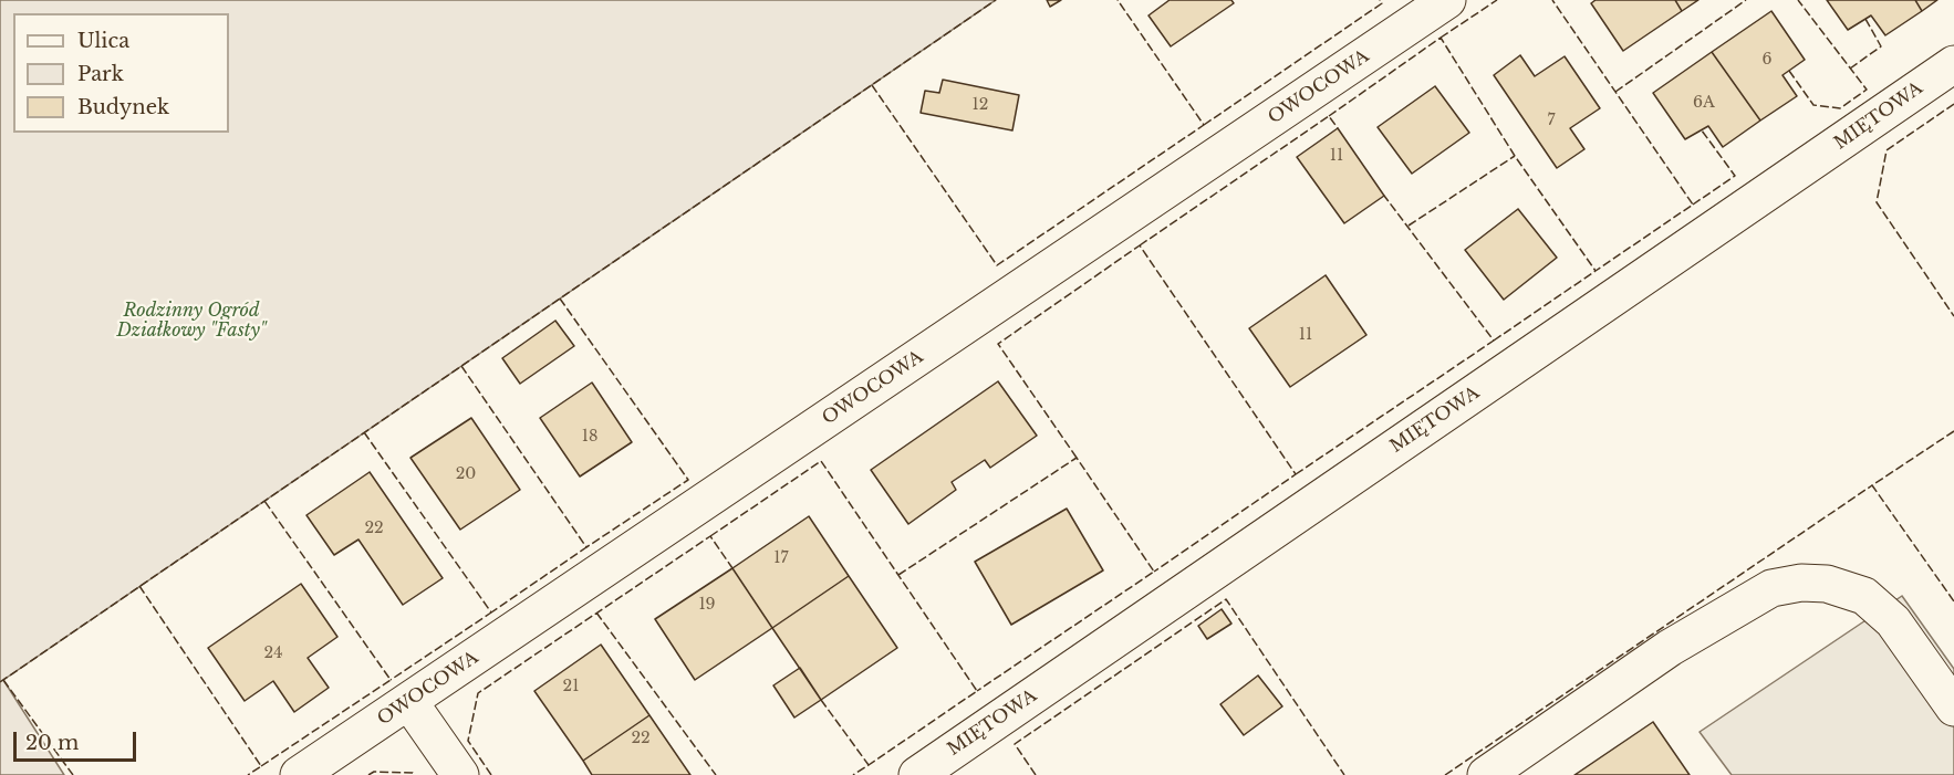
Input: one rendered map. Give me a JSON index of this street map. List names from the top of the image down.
{
  "streets": {
    "street": ["OWOCOWA", "MIĘTOWA"]
  },
  "parks": ["Rodzinny Ogród Działkowy \"Fasty\""],
  "house_numbers": [
    "6",
    "6A",
    "12",
    "7",
    "11",
    "11",
    "18",
    "20",
    "22",
    "17",
    "19",
    "24",
    "21",
    "22"
  ],
  "legend": ["Ulica", "Park", "Budynek"],
  "scale_bar": "20 m"
}
